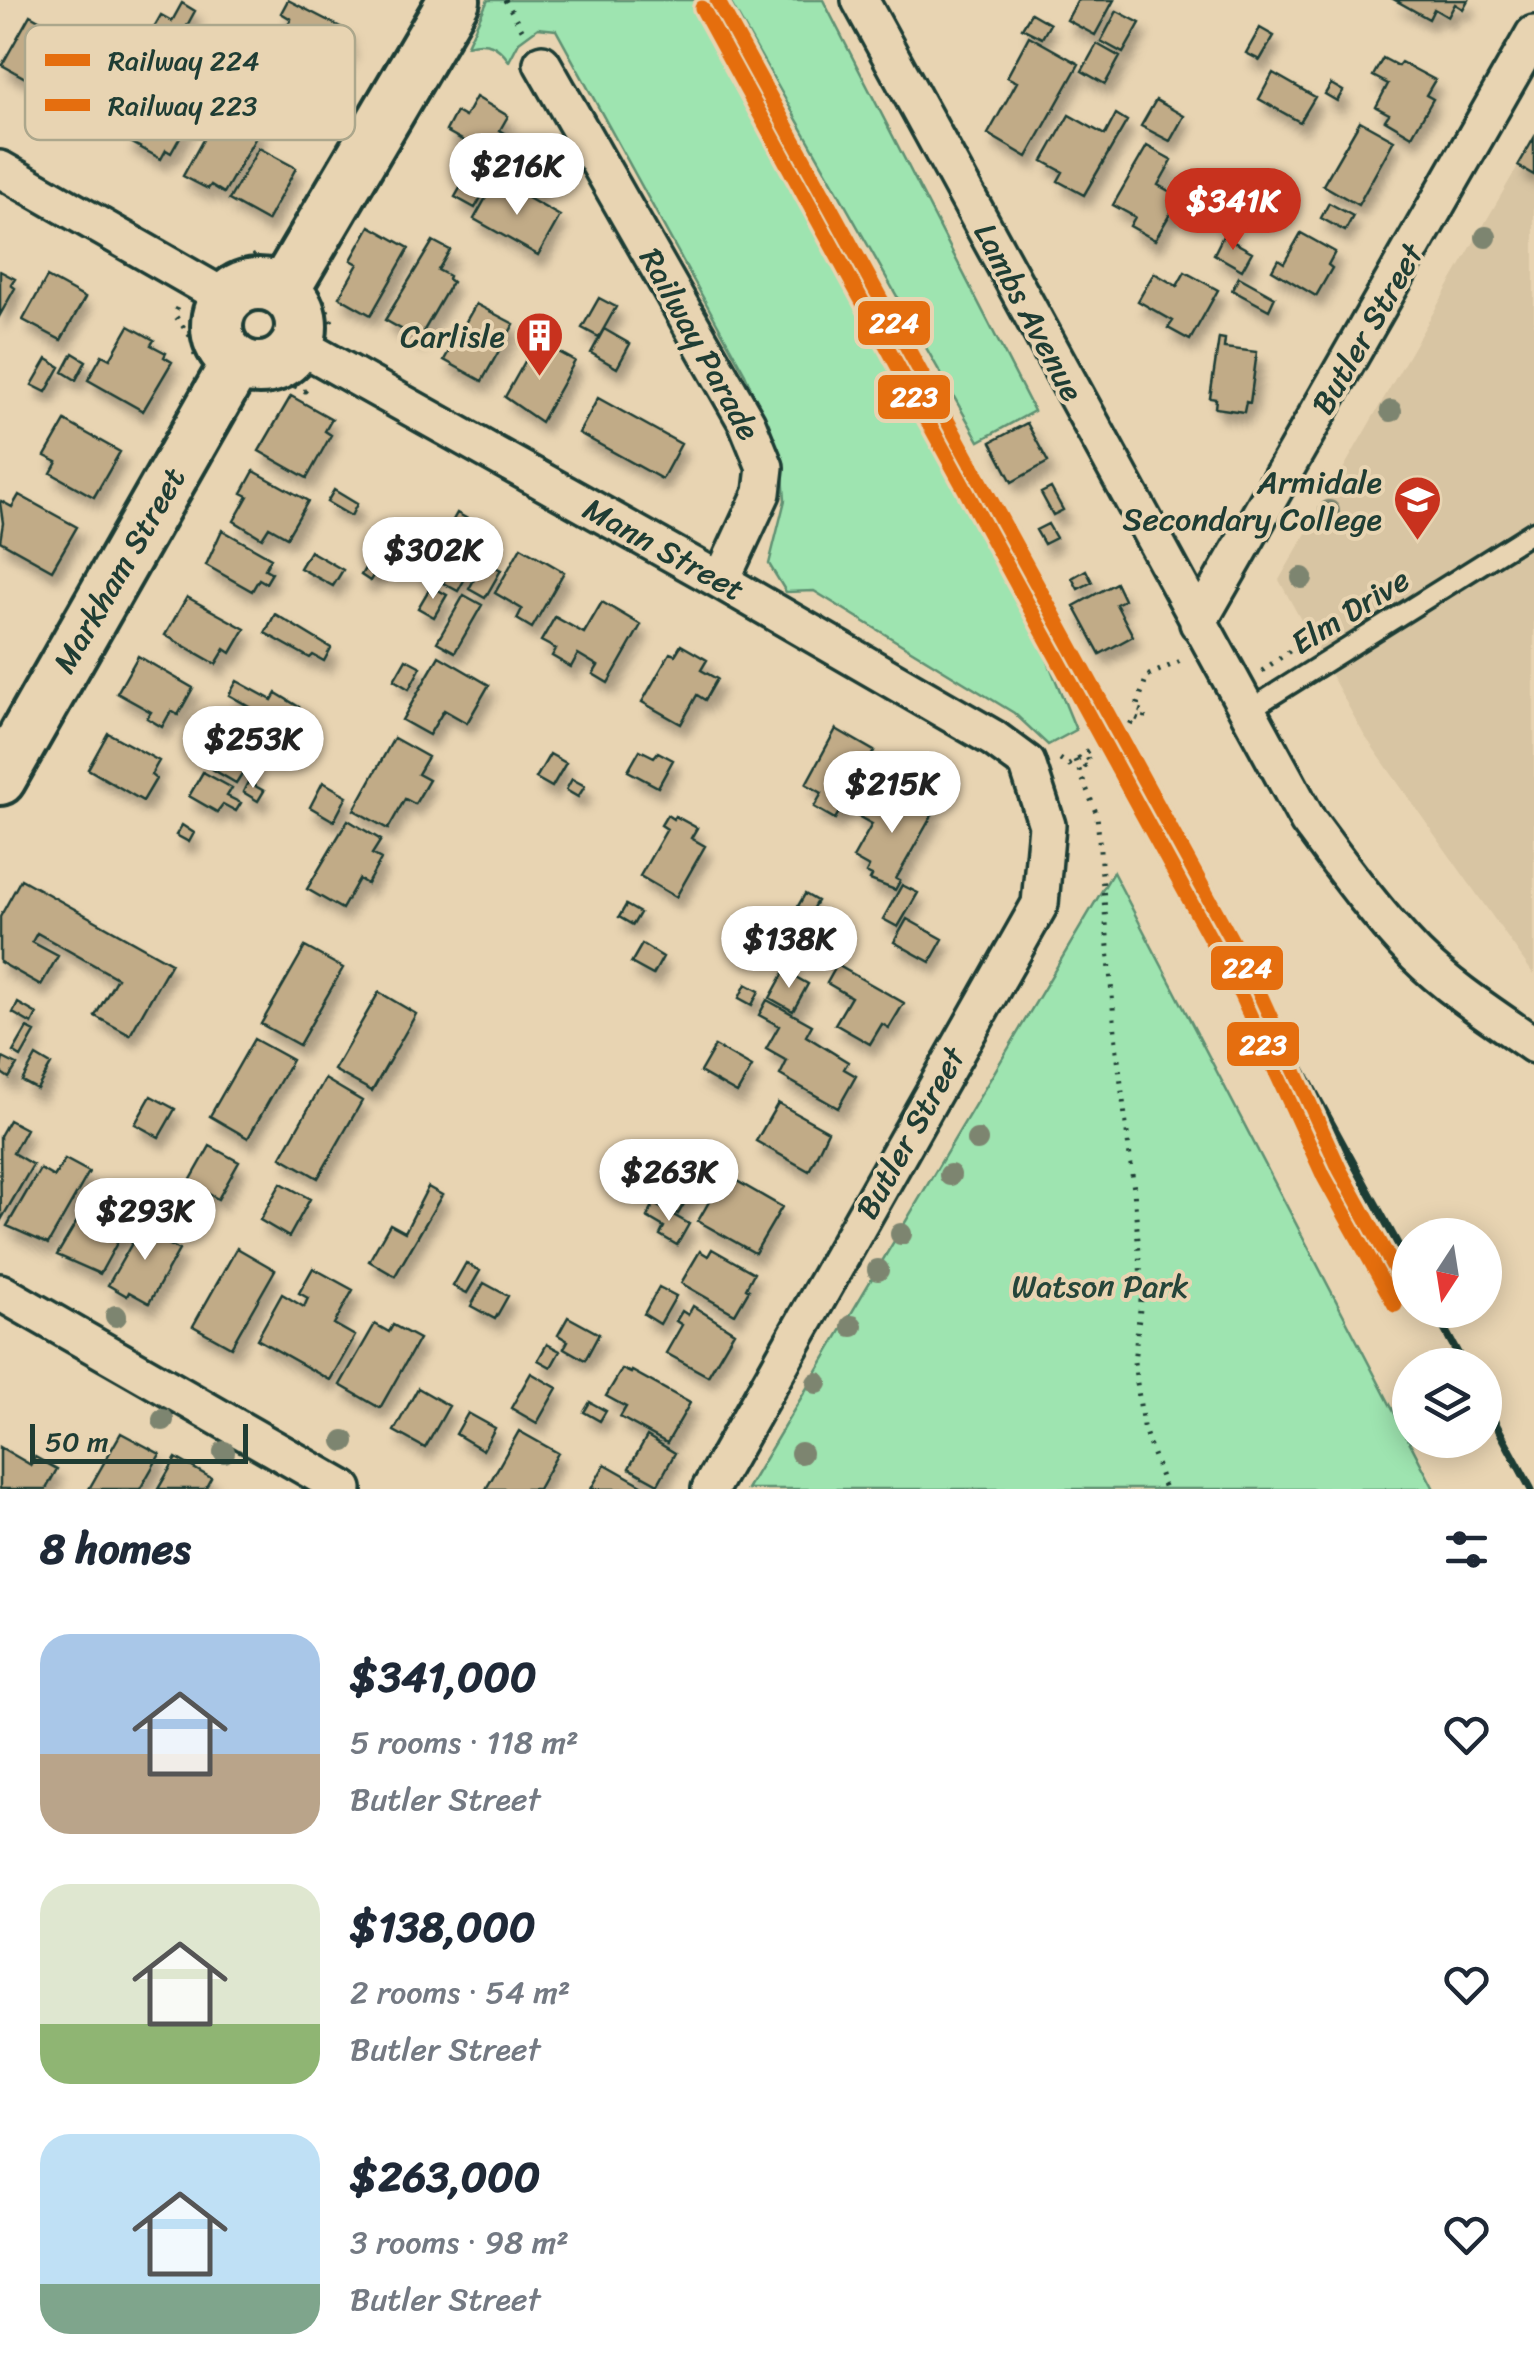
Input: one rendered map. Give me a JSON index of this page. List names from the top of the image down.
{
  "streets": {
    "street": [
      "Lambs Avenue",
      "Butler Street",
      "Railway Parade",
      "Mann Street",
      "Markham Street"
    ],
    "lane": ["Elm Drive"]
  },
  "crossings": [
    ["Lambs Avenue", "Butler Street"],
    ["Butler Street", "Mann Street"],
    ["Railway Parade", "Mann Street"]
  ],
  "parks": ["Watson Park"],
  "places": {
    "building": ["Carlisle"],
    "school or university": ["Armidale Secondary College"]
  },
  "lines": ["rail line 224", "rail line 223"],
  "legend": ["Railway 224", "Railway 223"],
  "scale_bar": "50 m",
  "north": "bottom",
  "page": {
    "price": [
      "$216K",
      "$341K",
      "$302K",
      "$253K",
      "$215K",
      "$138K",
      "$263K",
      "$293K"
    ],
    "scale": "50 m",
    "heading": "8 homes",
    "list": [
      {
        "name": "$341,000",
        "note": "5 rooms · 118 m² · Butler Street"
      },
      {
        "name": "$138,000",
        "note": "2 rooms · 54 m² · Butler Street"
      },
      {
        "name": "$263,000",
        "note": "3 rooms · 98 m² · Butler Street"
      }
    ]
  }
}
